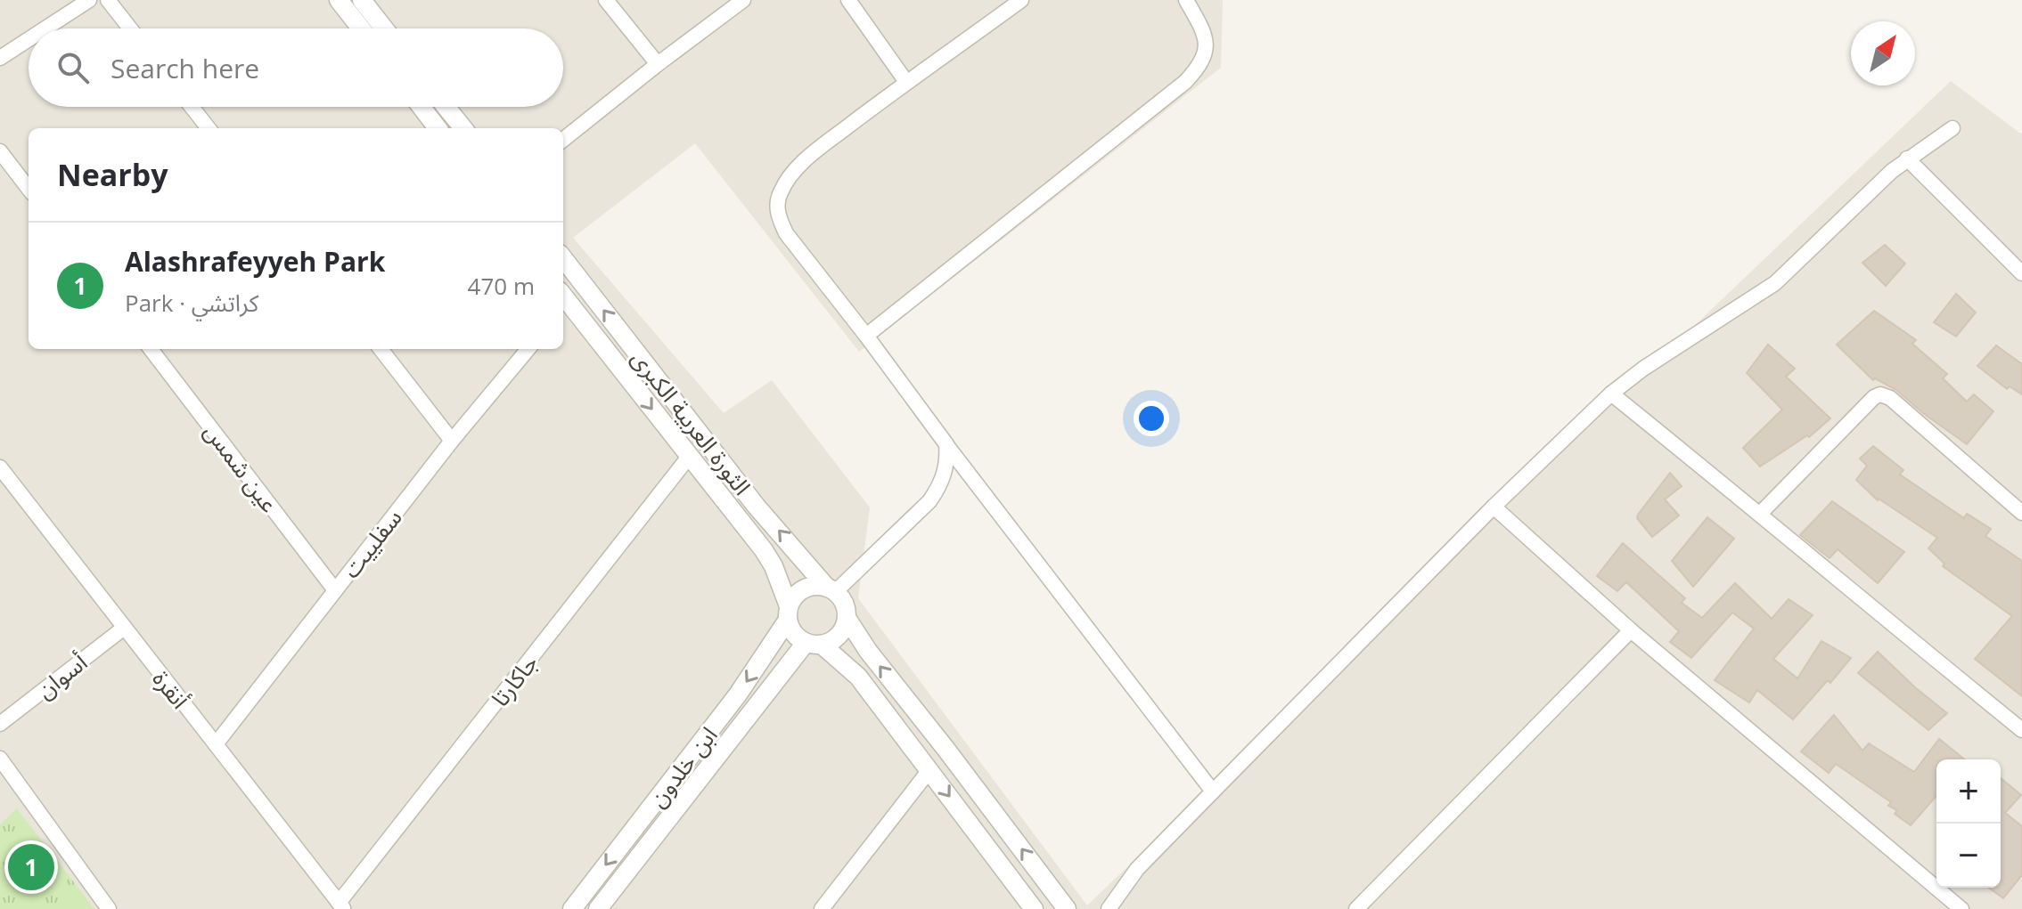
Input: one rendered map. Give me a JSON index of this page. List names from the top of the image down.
{
  "streets": {
    "street": [
      "الثورة العربية الكبرى",
      "عين شمس",
      "سفلييت",
      "أسوان",
      "جاكارتا",
      "أنقرة",
      "ابن خلدون"
    ]
  },
  "crossings": [
    ["الثورة العربية الكبرى", "جاكارتا"],
    ["الثورة العربية الكبرى", "ابن خلدون"],
    ["عين شمس", "سفلييت"],
    ["سفلييت", "أنقرة"],
    ["أسوان", "أنقرة"],
    ["جاكارتا", "أنقرة"]
  ],
  "north": "top right",
  "page": {
    "search": "Search here",
    "heading": "Nearby",
    "list": [
      {
        "mark": "1",
        "name": "Alashrafeyyeh Park",
        "note": "Park · كراتشي",
        "value": "470 m"
      }
    ],
    "map_buttons": ["+", "−"],
    "pins": "1"
  }
}
